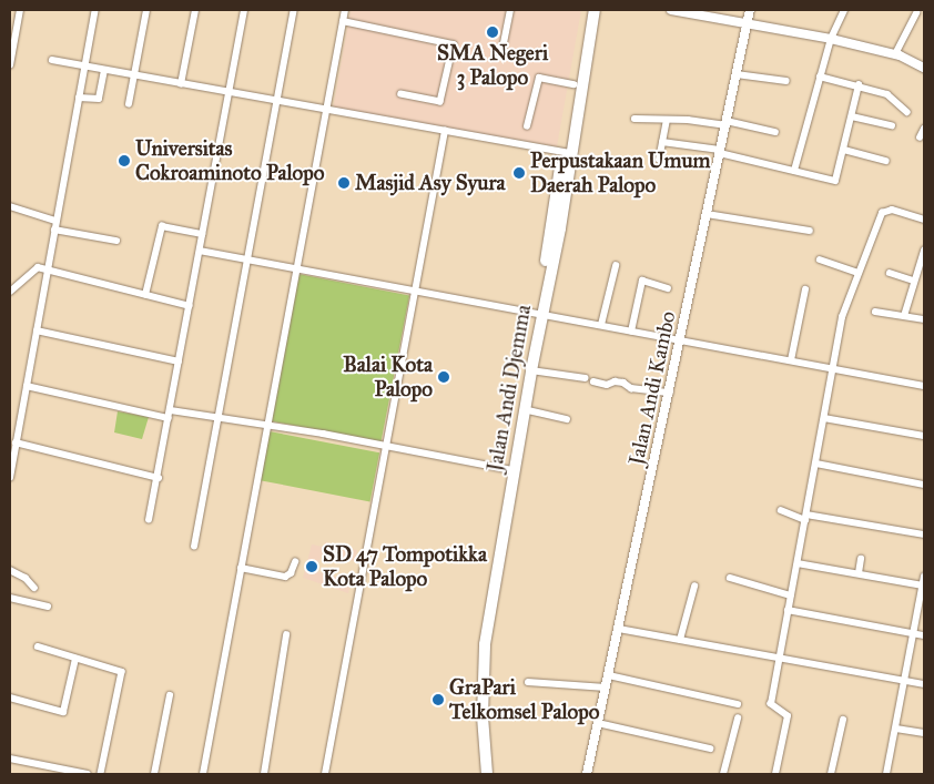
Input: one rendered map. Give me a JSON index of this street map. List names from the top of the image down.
{
  "streets": {
    "highway": ["Jalan Andi Djemma"],
    "street": ["Jalan Andi Kambo"]
  },
  "places": [
    "SMA Negeri 3 Palopo",
    "Universitas Cokroaminoto Palopo",
    "Perpustakaan Umum Daerah Palopo",
    "Masjid Asy Syura",
    "Balai Kota Palopo",
    "SD 47 Tompotikka Kota Palopo",
    "GraPari Telkomsel Palopo"
  ]
}
